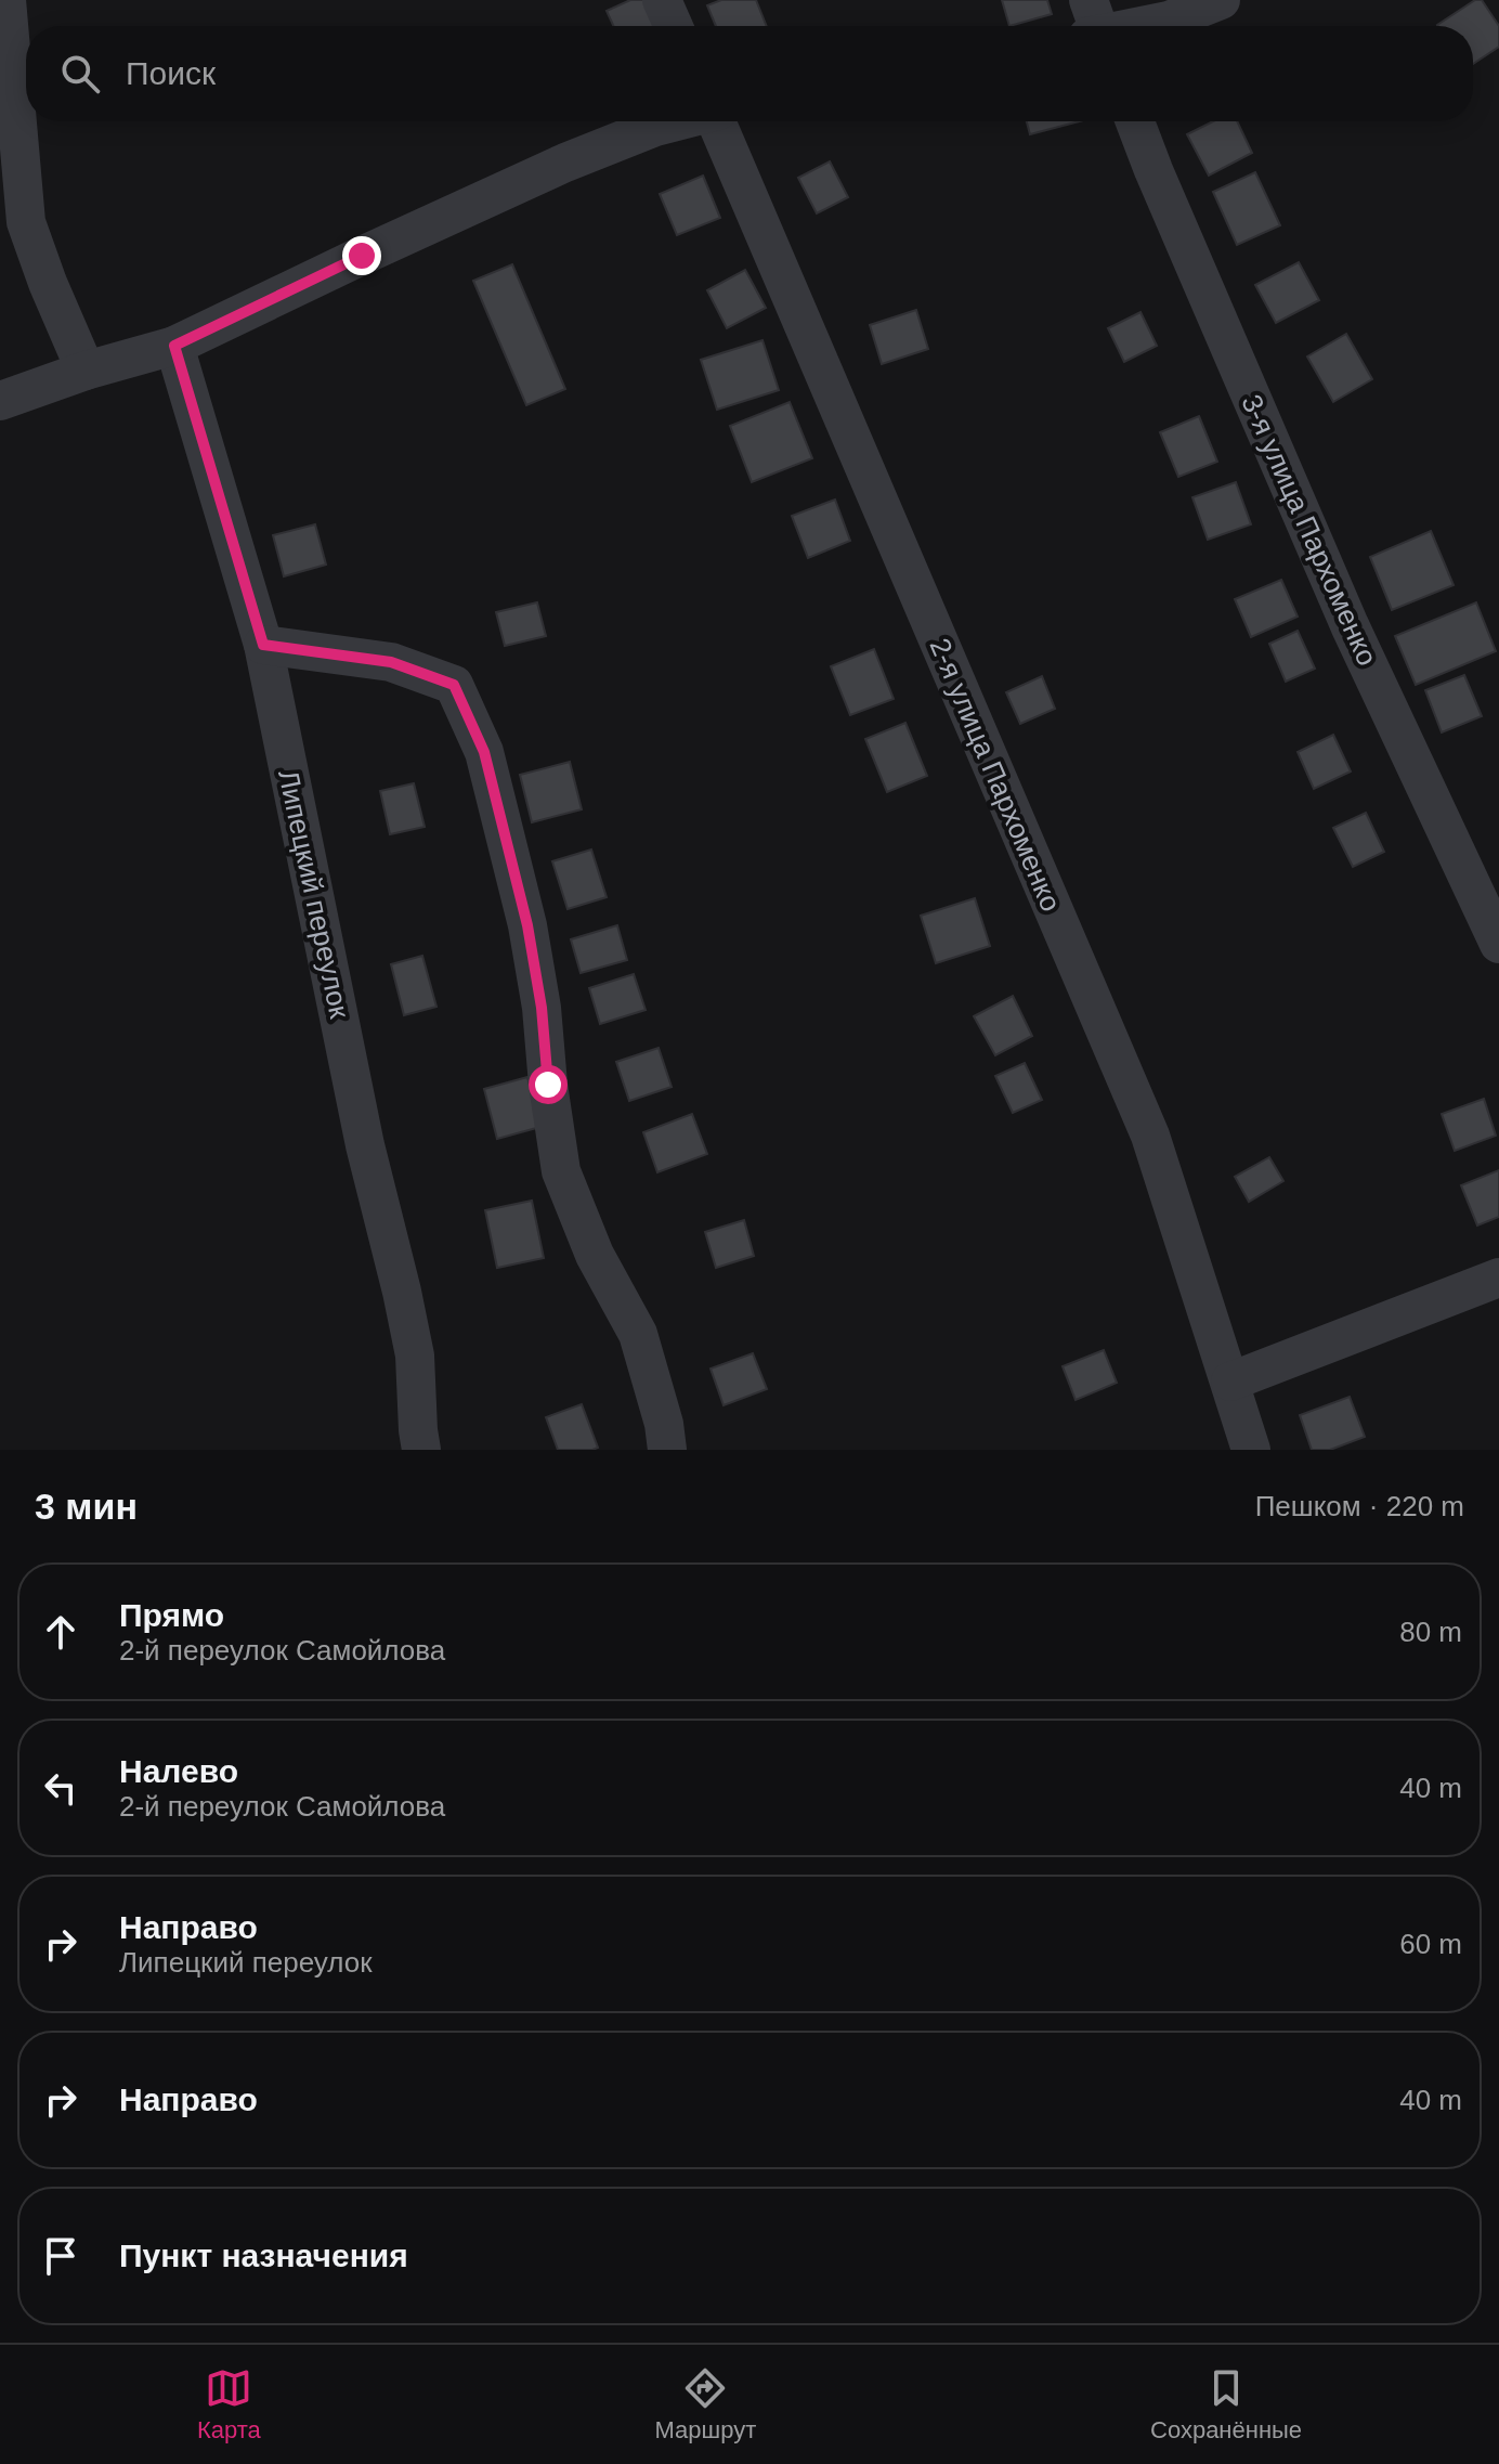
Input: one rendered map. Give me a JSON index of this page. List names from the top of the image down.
{
  "streets": {
    "street": ["3-я улица Пархоменко", "2-я улица Пархоменко", "Липецкий переулок"]
  },
  "page": {
    "search": "Поиск",
    "heading": ["3 мин", "Пешком · 220 m"],
    "list": [
      ["Прямо", "2-й переулок Самойлова", "80 m"],
      ["Налево", "2-й переулок Самойлова", "40 m"],
      ["Направо", "Липецкий переулок", "60 m"],
      ["Направо", "40 m"],
      "Пункт назначения"
    ],
    "nav": ["Карта", "Маршрут", "Сохранённые"]
  }
}
